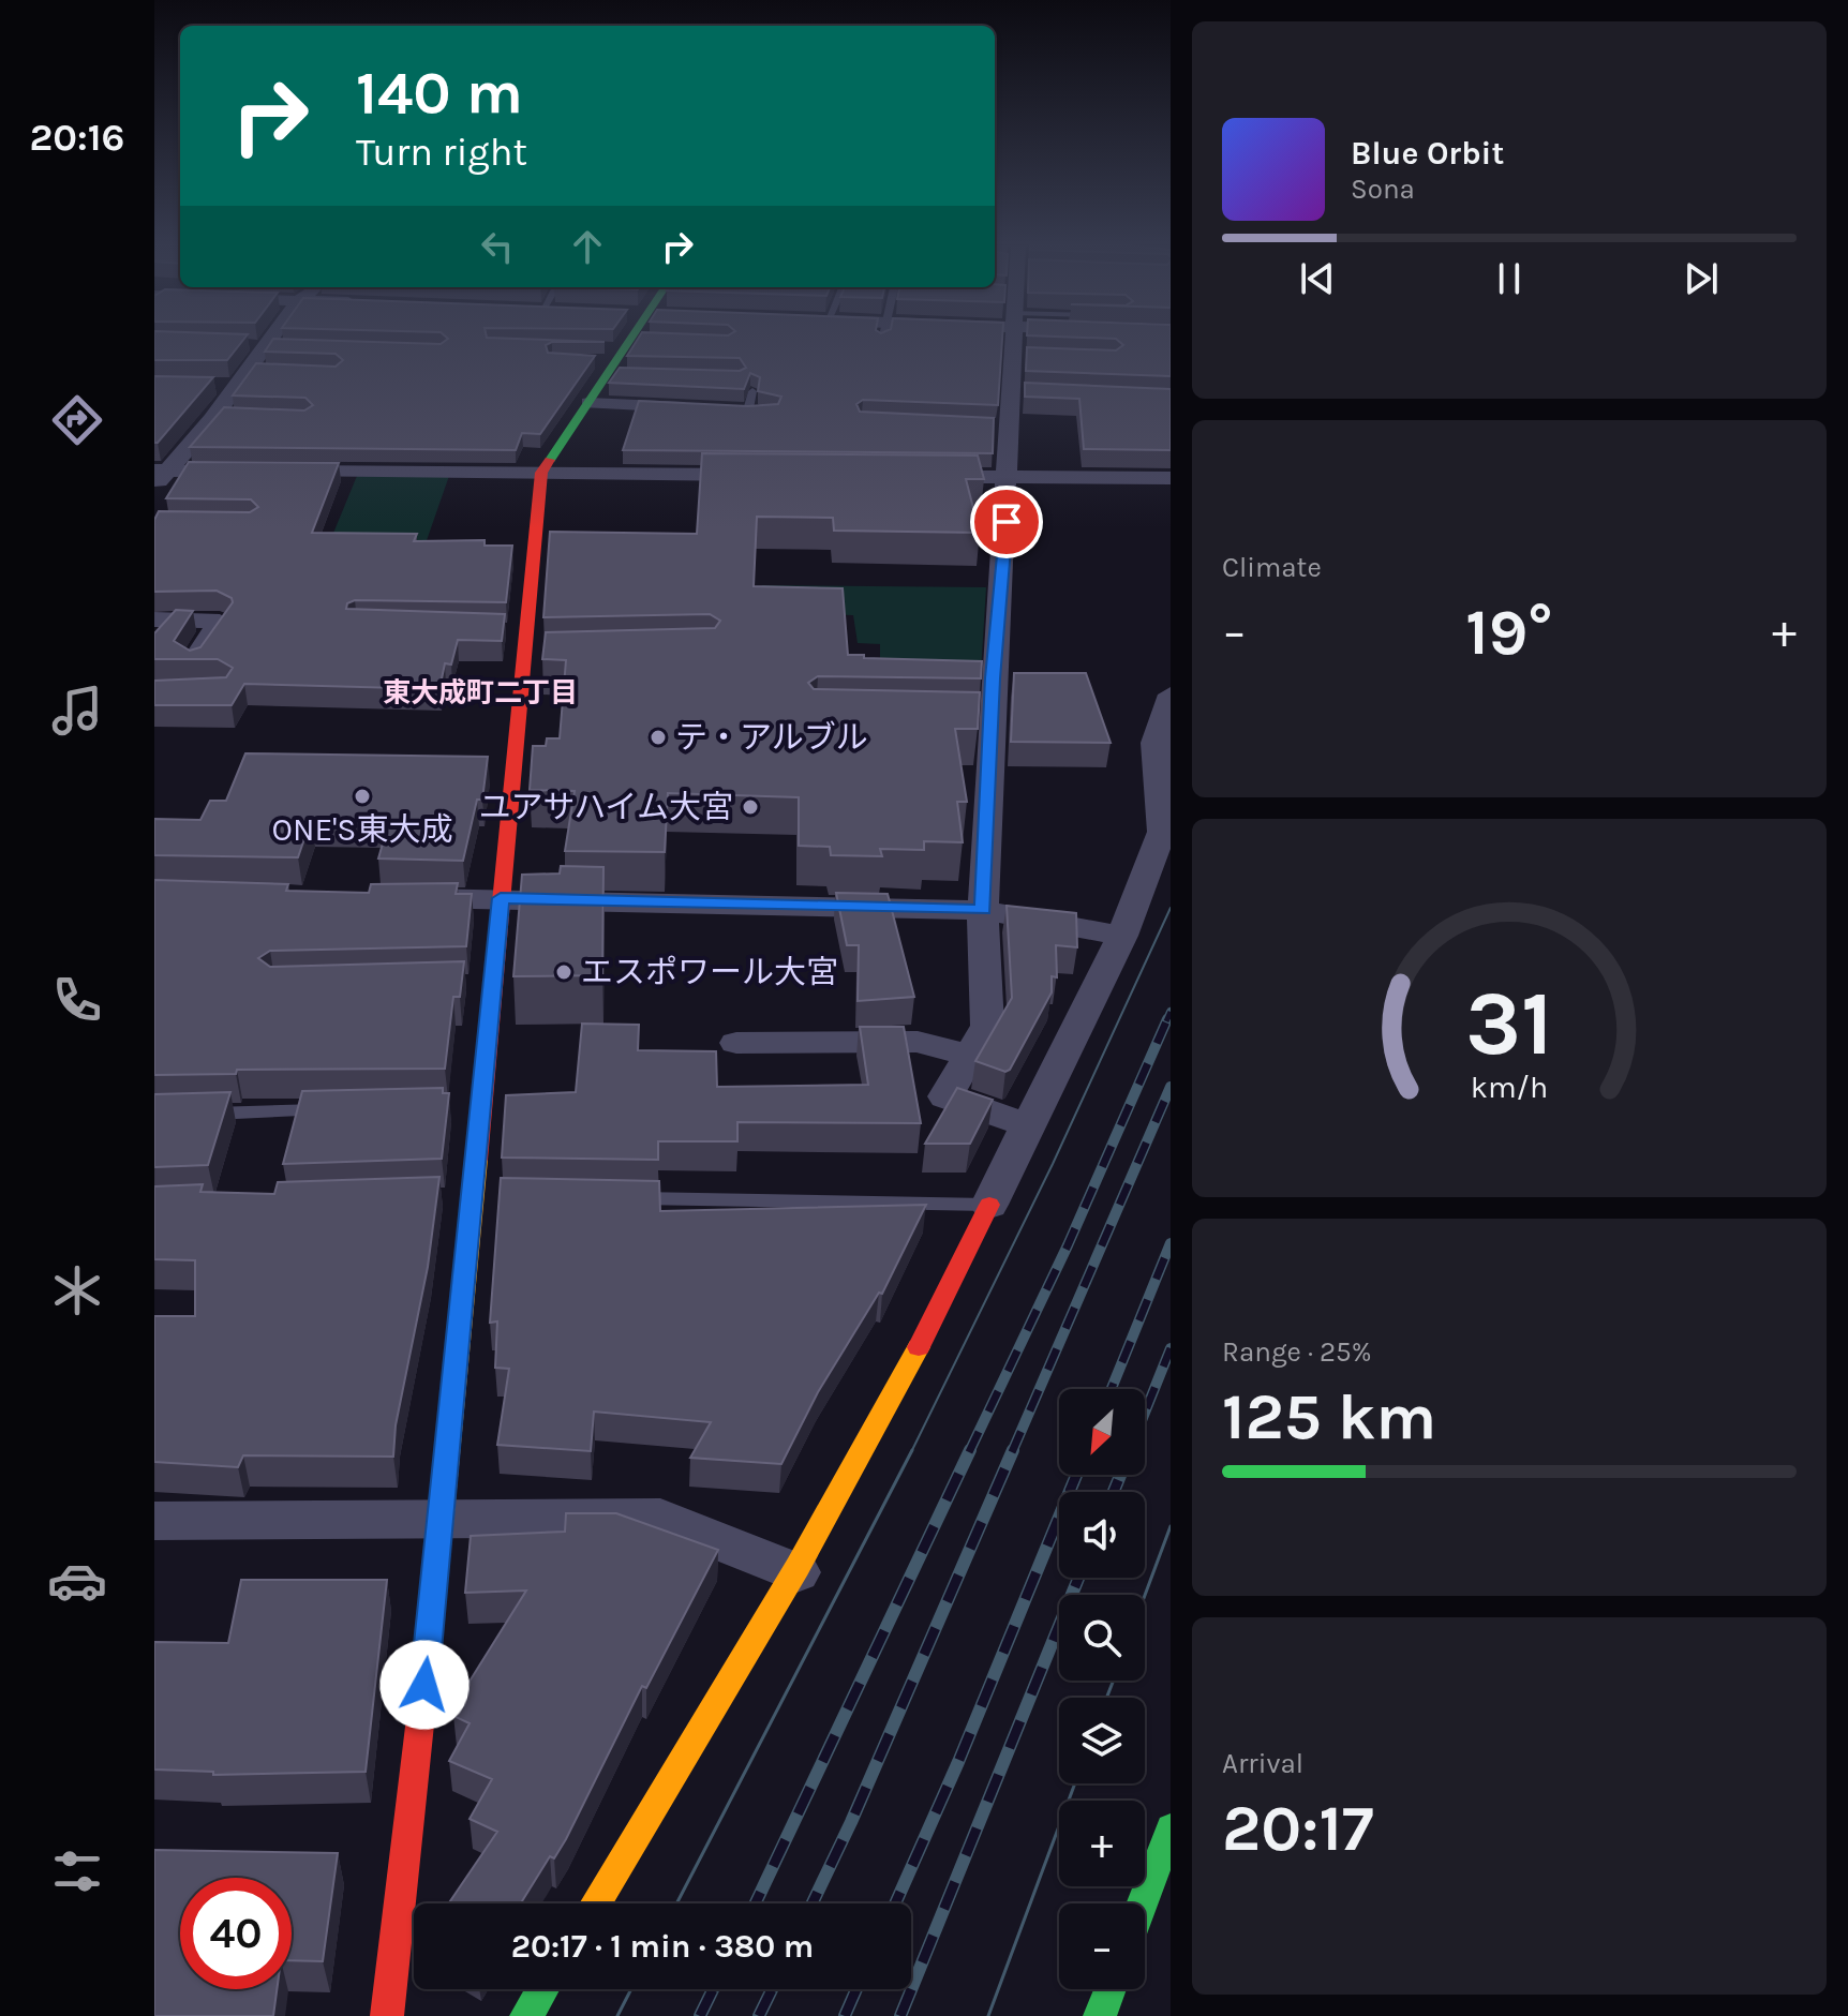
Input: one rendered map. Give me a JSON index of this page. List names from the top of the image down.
{
  "districts": ["東大成町二丁目"],
  "places": [
    "テ・アルブル",
    "ONE'S東大成",
    "ユアサハイム大宮",
    "エスポワール大宮"
  ],
  "north": "bottom left",
  "page": {
    "tabs": "20:16",
    "turn": ["140 m", "Turn right"],
    "song": ["Blue Orbit", "Sona"],
    "tile": [
      "Climate",
      ["Range · 25%", "125 km"],
      ["Arrival", "20:17"]
    ],
    "heat": ["−", "19°", "+"],
    "map_buttons": ["+", "−"],
    "limit": "40",
    "trip": "20:17 · 1 min · 380 m",
    "gauge": ["31", "km/h"]
  }
}
